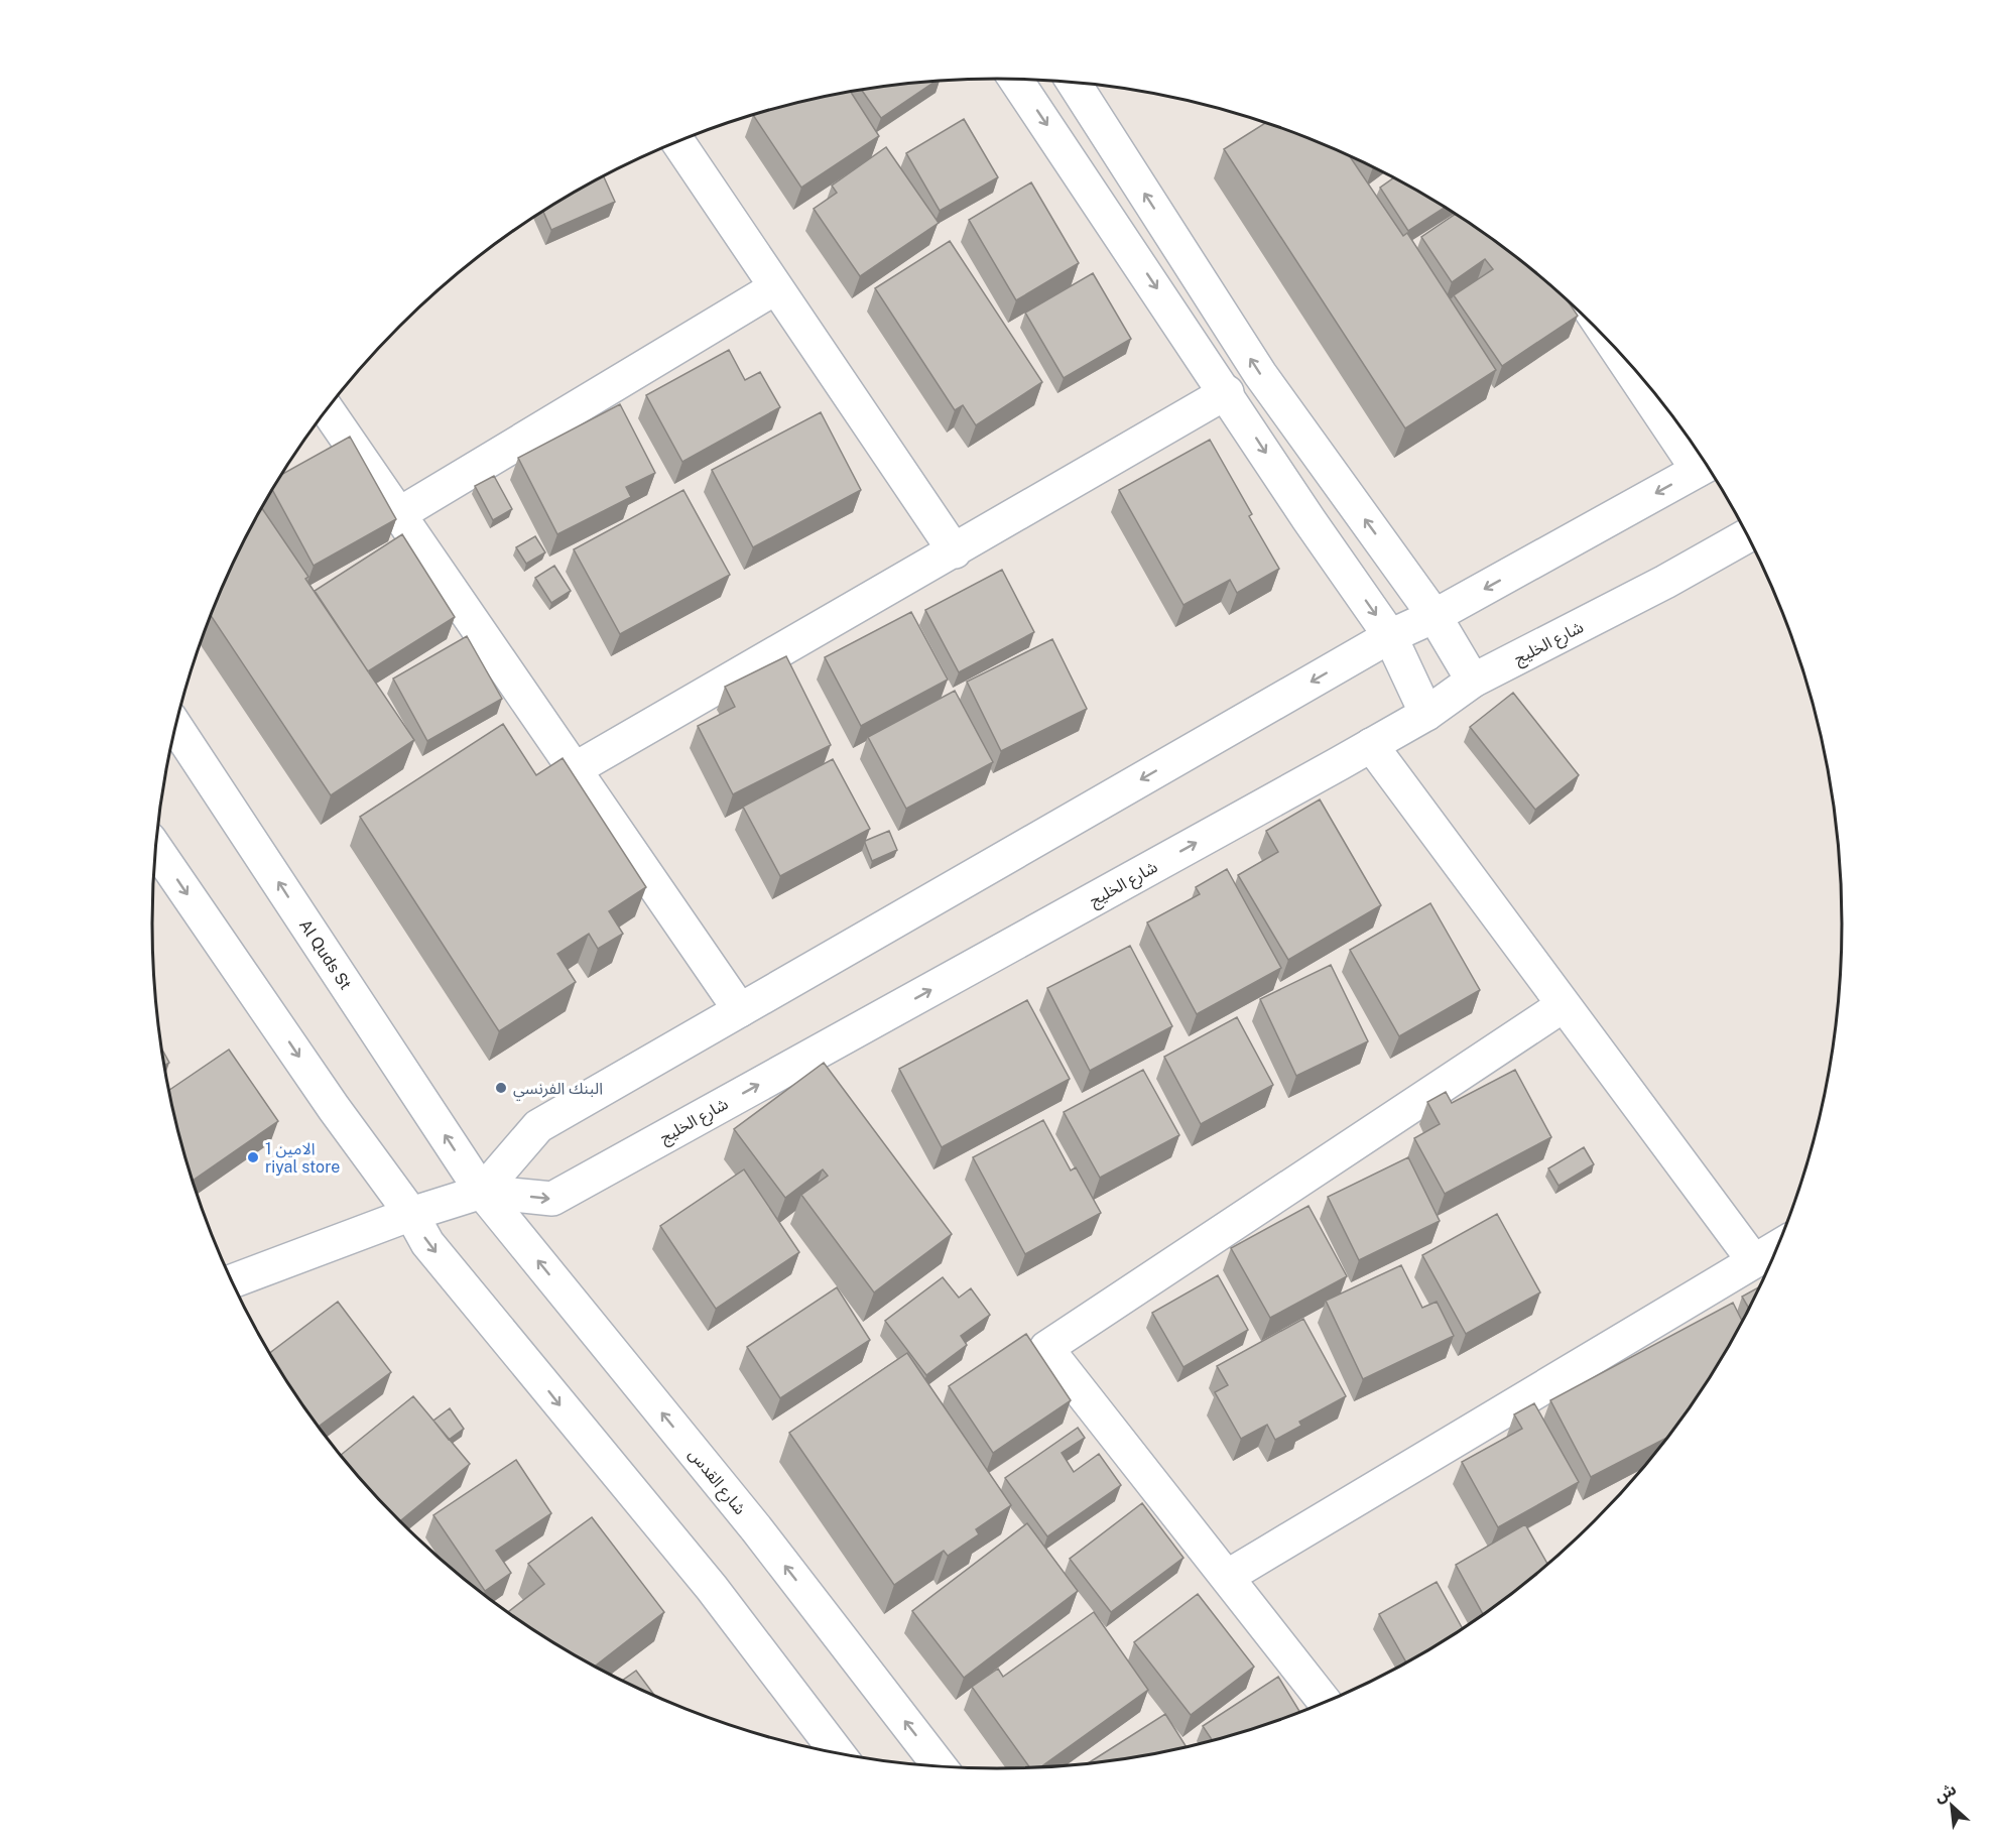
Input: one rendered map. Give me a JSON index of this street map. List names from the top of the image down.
{
  "streets": {
    "street": ["شارع الخليج", "Al Quds St", "شارع القدس"]
  },
  "crossings": [
    ["شارع الخليج", "Al Quds St"],
    ["شارع الخليج", "شارع القدس"],
    ["Al Quds St", "شارع القدس"]
  ],
  "places": ["البنك الفرنسي", "الامين 1 riyal store"],
  "north": "top left"
}
